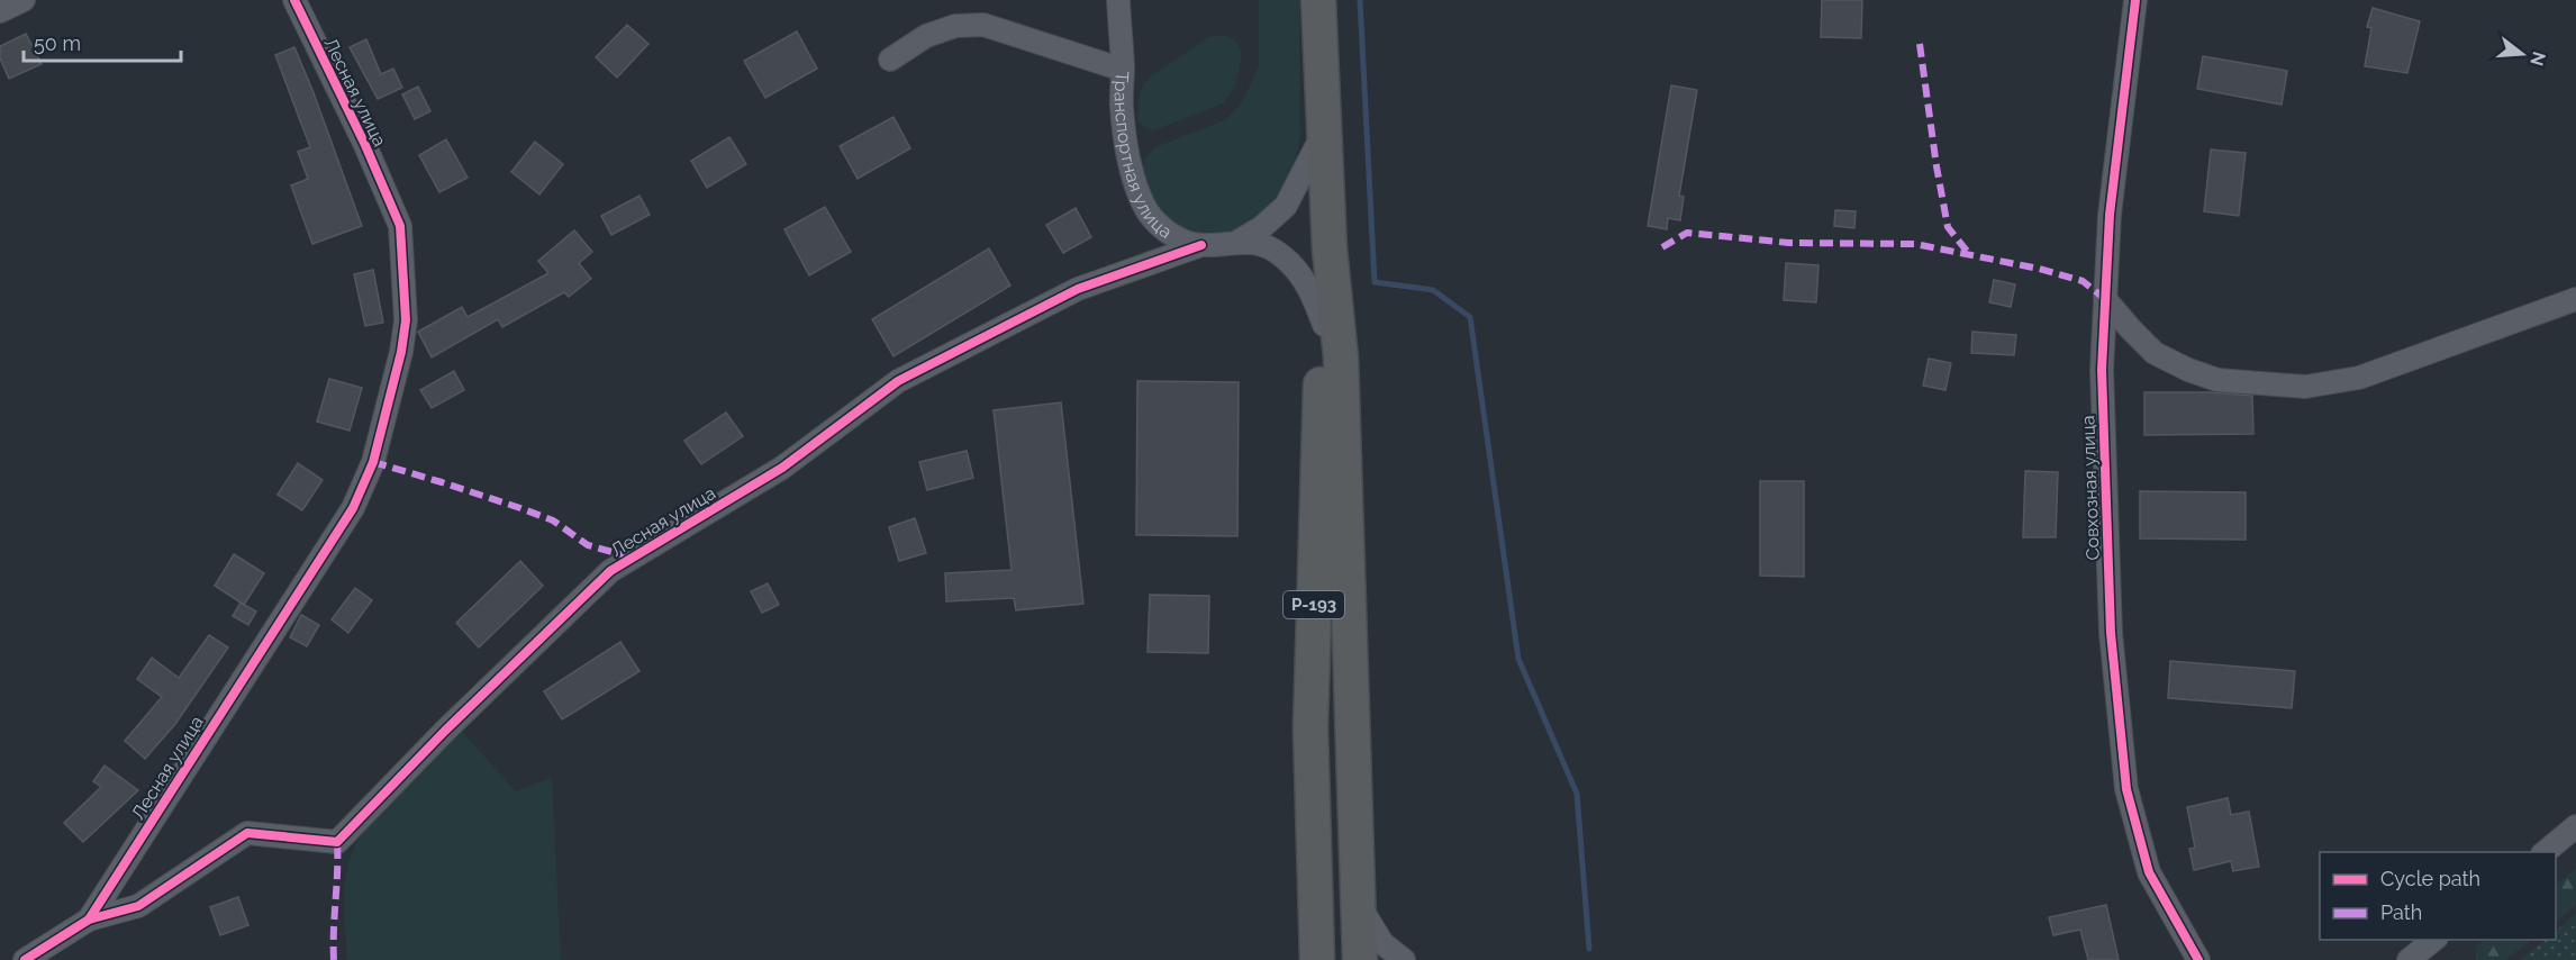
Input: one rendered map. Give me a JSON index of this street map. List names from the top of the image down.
{
  "streets": {
    "highway": ["Р-193"],
    "street": ["Лесная улица", "Транспортная улица", "Совхозная улица"]
  },
  "crossings": [
    ["Лесная улица", "Транспортная улица"]
  ],
  "legend": ["Cycle path", "Path"],
  "scale_bar": "50 m",
  "north": "right"
}
